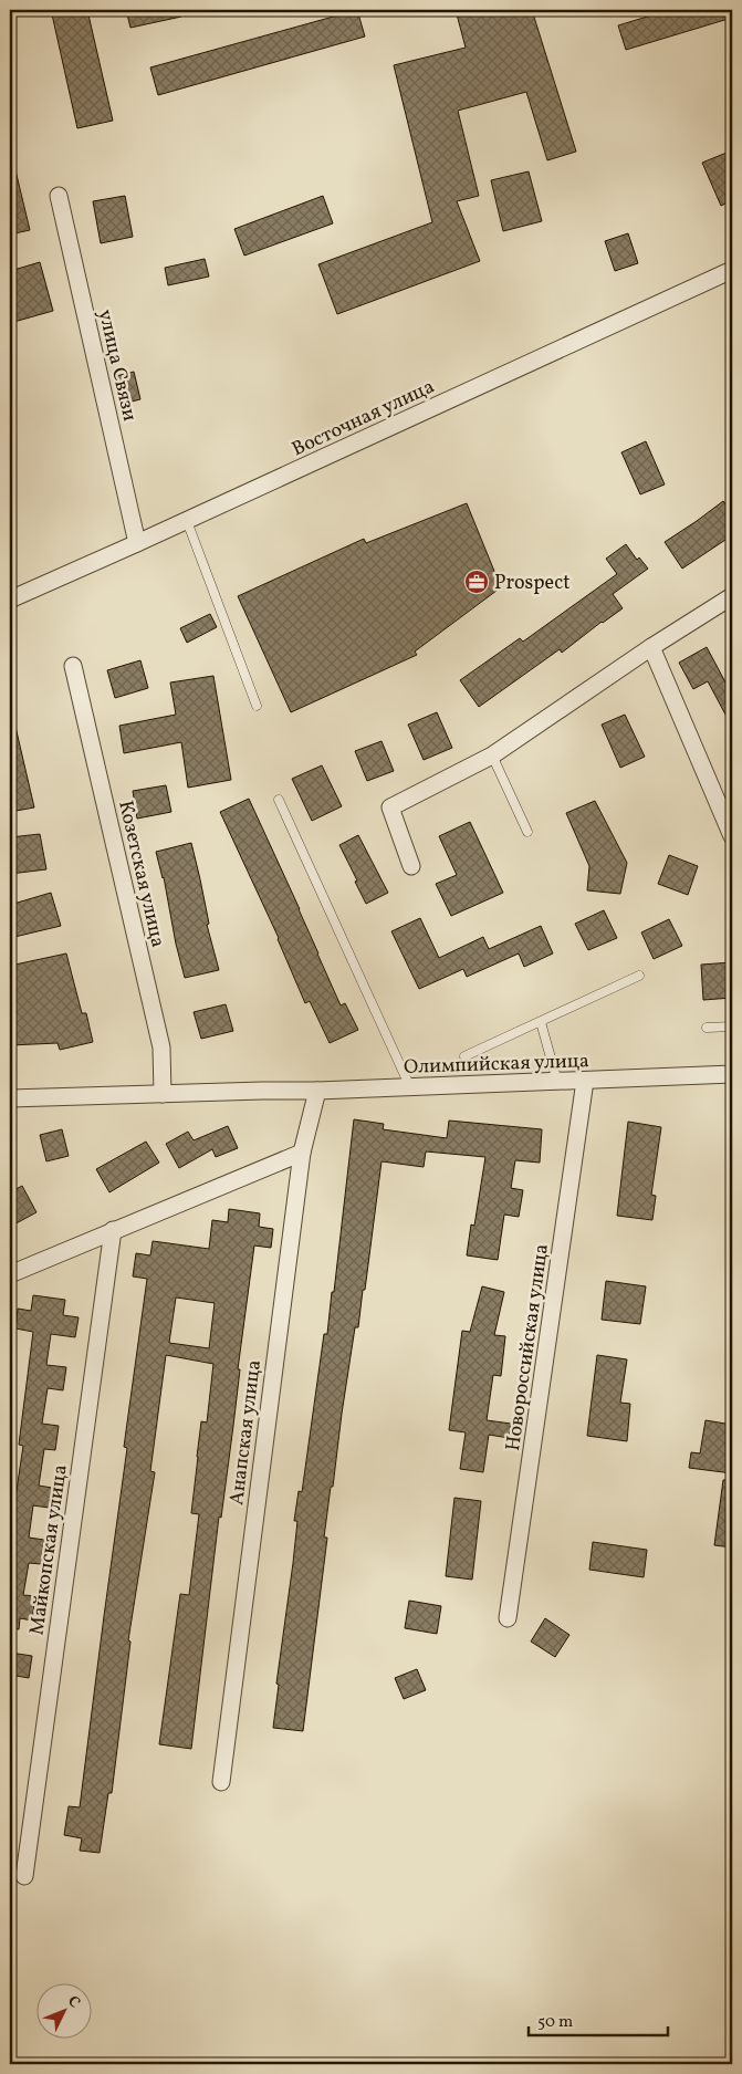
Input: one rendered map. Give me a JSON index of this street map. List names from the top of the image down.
{
  "streets": {
    "street": [
      "улица Связи",
      "Восточная улица",
      "Козетская улица",
      "Олимпийская улица",
      "Новороссийская улица",
      "Анапская улица",
      "Майкопская улица"
    ]
  },
  "crossings": [
    ["улица Связи", "Восточная улица"],
    ["Козетская улица", "Олимпийская улица"],
    ["Олимпийская улица", "Новороссийская улица"],
    ["Олимпийская улица", "Анапская улица"]
  ],
  "places": {
    "office": ["Prospect"]
  },
  "scale_bar": "50 m",
  "north": "top right"
}
